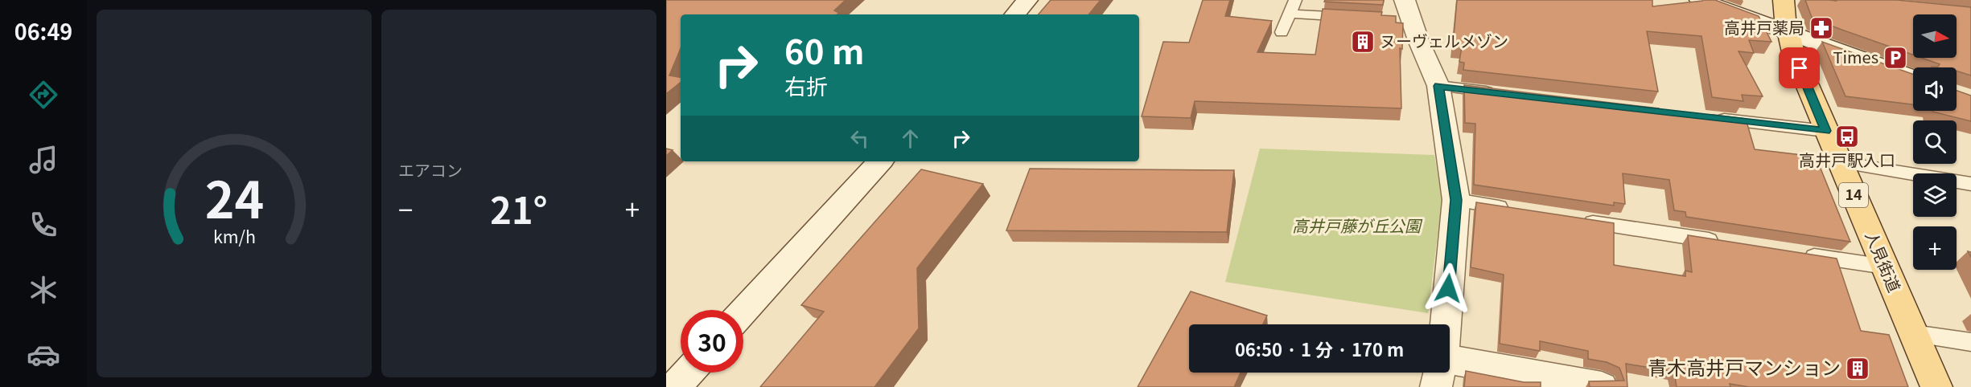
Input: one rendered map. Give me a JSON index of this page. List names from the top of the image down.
{
  "streets": {
    "main road": ["14", "人見街道"]
  },
  "parks": ["高井戸藤が丘公園"],
  "places": {
    "pharmacy": ["高井戸薬局"],
    "building": ["ヌーヴェルメゾン", "青木高井戸マンション"],
    "parking": ["Times"],
    "bus stop": ["高井戸駅入口"]
  },
  "north": "right",
  "page": {
    "tabs": "06:49",
    "tile": "エアコン",
    "map_buttons": "+",
    "turn": ["60 m", "右折"],
    "heat": ["−", "21°", "+"],
    "limit": "30",
    "trip": "06:50 · 1 分 · 170 m",
    "gauge": ["24", "km/h"]
  }
}
